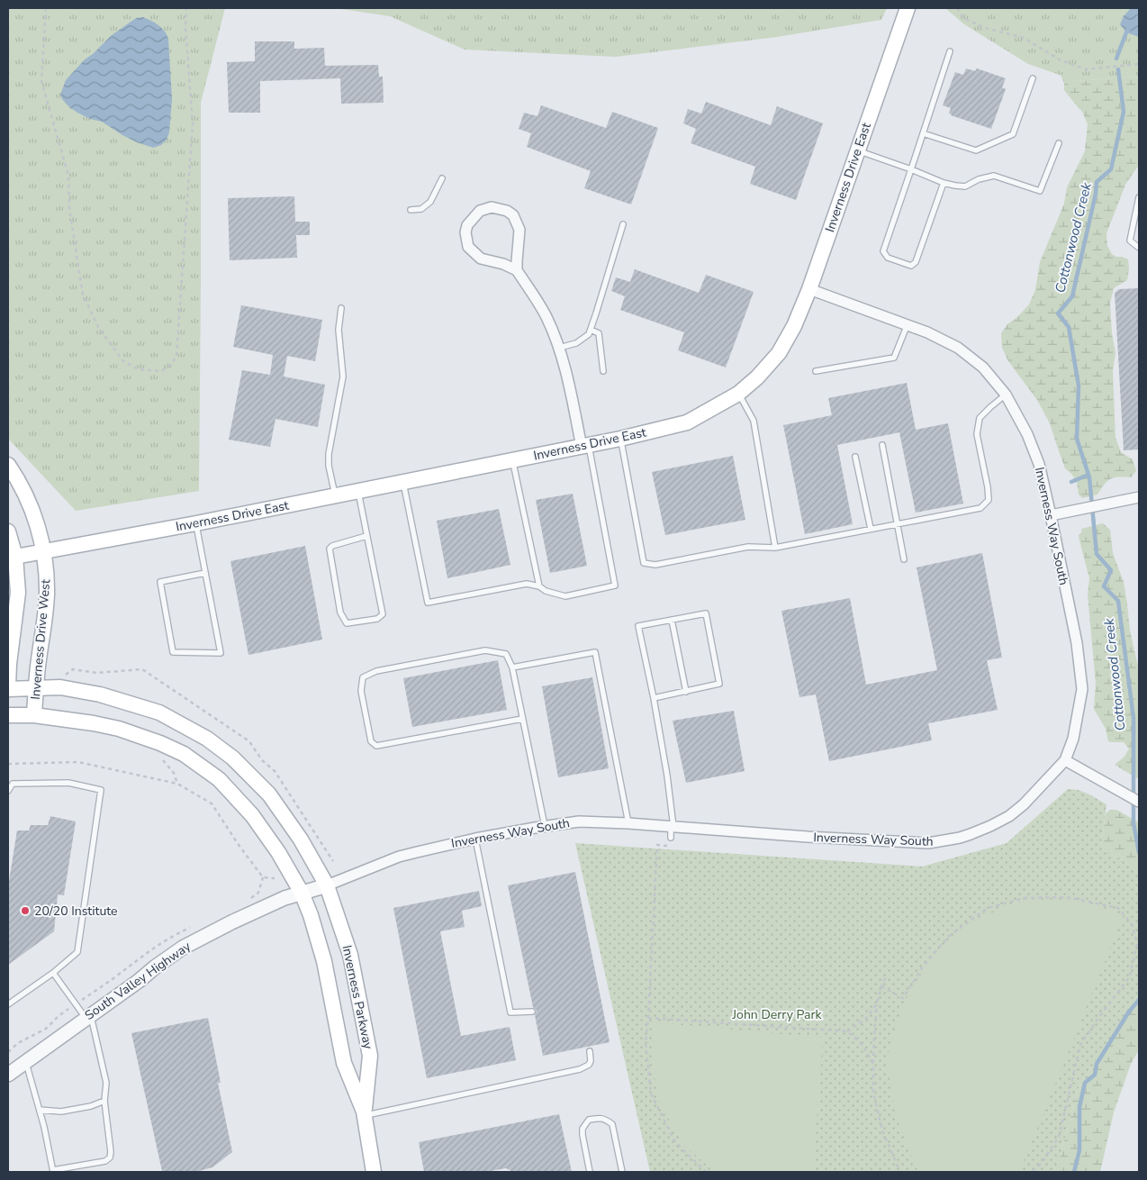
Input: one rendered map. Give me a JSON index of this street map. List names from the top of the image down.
{
  "streets": {
    "main road": ["Inverness Drive East", "Inverness Drive West", "Inverness Parkway"],
    "street": ["Inverness Way South", "South Valley Highway"]
  },
  "crossings": [
    ["Inverness Drive East", "Inverness Way South"],
    ["Inverness Drive East", "Inverness Drive West"],
    ["Inverness Way South", "South Valley Highway"],
    ["Inverness Way South", "Inverness Parkway"],
    ["Inverness Drive West", "Inverness Parkway"],
    ["South Valley Highway", "Inverness Parkway"]
  ],
  "water": ["Cottonwood Creek"],
  "parks": ["John Derry Park"],
  "places": ["20/20 Institute"]
}
